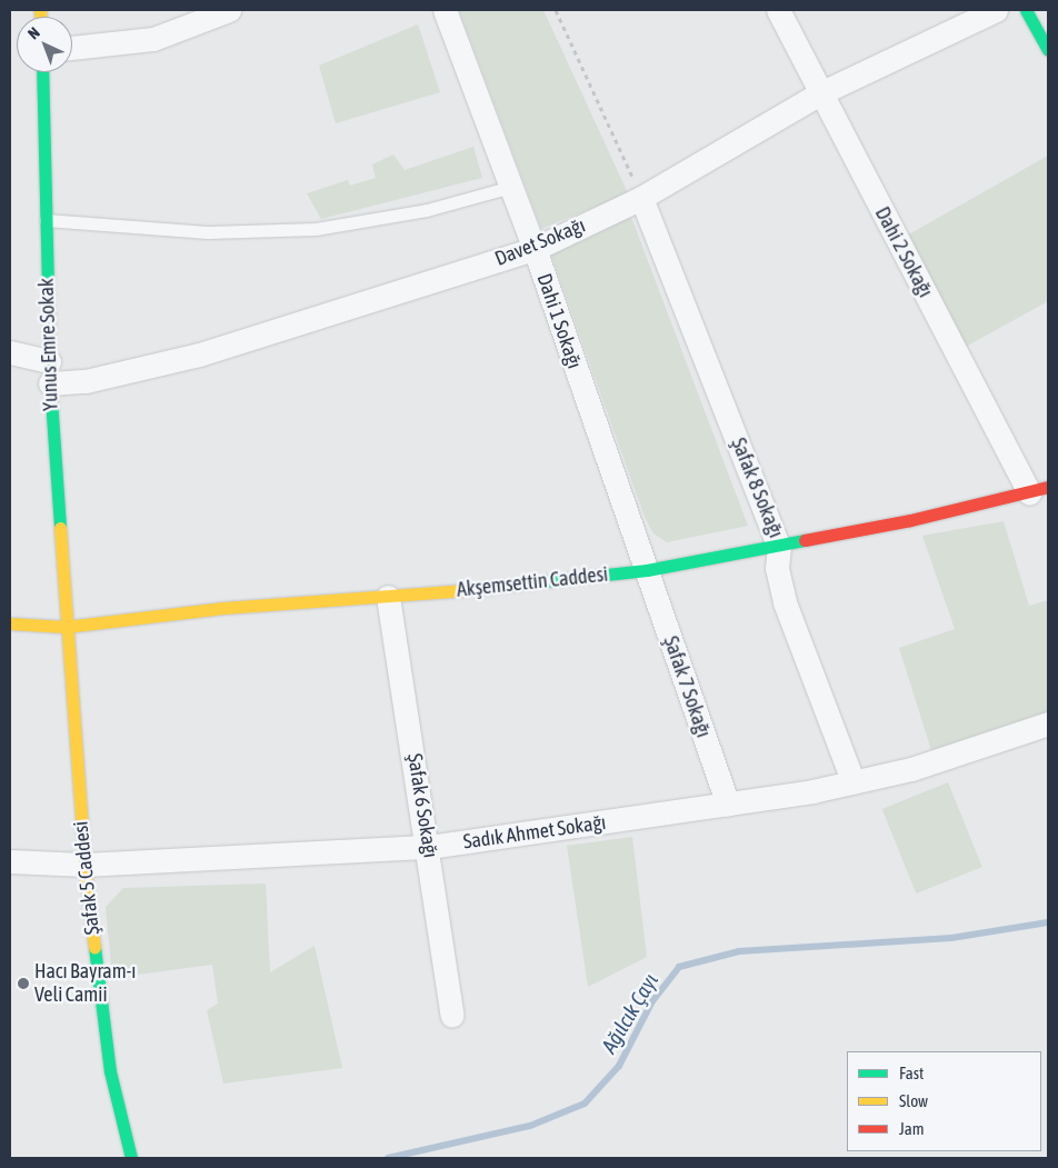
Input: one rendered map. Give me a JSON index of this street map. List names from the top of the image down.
{
  "streets": {
    "street": [
      "Davet Sokağı",
      "Dahi 2 Sokağı",
      "Dahi 1 Sokağı",
      "Yunus Emre Sokak",
      "Şafak 8 Sokağı",
      "Akşemsettin Caddesi",
      "Şafak 7 Sokağı",
      "Şafak 6 Sokağı",
      "Sadık Ahmet Sokağı",
      "Şafak 5 Caddesi"
    ]
  },
  "crossings": [
    ["Davet Sokağı", "Dahi 2 Sokağı"],
    ["Davet Sokağı", "Dahi 1 Sokağı"],
    ["Davet Sokağı", "Yunus Emre Sokak"],
    ["Davet Sokağı", "Şafak 8 Sokağı"],
    ["Dahi 2 Sokağı", "Akşemsettin Caddesi"],
    ["Dahi 1 Sokağı", "Akşemsettin Caddesi"],
    ["Dahi 1 Sokağı", "Şafak 7 Sokağı"],
    ["Yunus Emre Sokak", "Akşemsettin Caddesi"],
    ["Yunus Emre Sokak", "Şafak 5 Caddesi"],
    ["Şafak 8 Sokağı", "Akşemsettin Caddesi"],
    ["Şafak 8 Sokağı", "Sadık Ahmet Sokağı"],
    ["Akşemsettin Caddesi", "Şafak 7 Sokağı"],
    ["Akşemsettin Caddesi", "Şafak 6 Sokağı"],
    ["Akşemsettin Caddesi", "Şafak 5 Caddesi"],
    ["Şafak 7 Sokağı", "Sadık Ahmet Sokağı"],
    ["Şafak 6 Sokağı", "Sadık Ahmet Sokağı"],
    ["Sadık Ahmet Sokağı", "Şafak 5 Caddesi"]
  ],
  "water": ["Ağılcık Çayı"],
  "places": ["Hacı Bayram-ı Veli Camii"],
  "legend": ["Fast", "Slow", "Jam"],
  "north": "top left"
}
